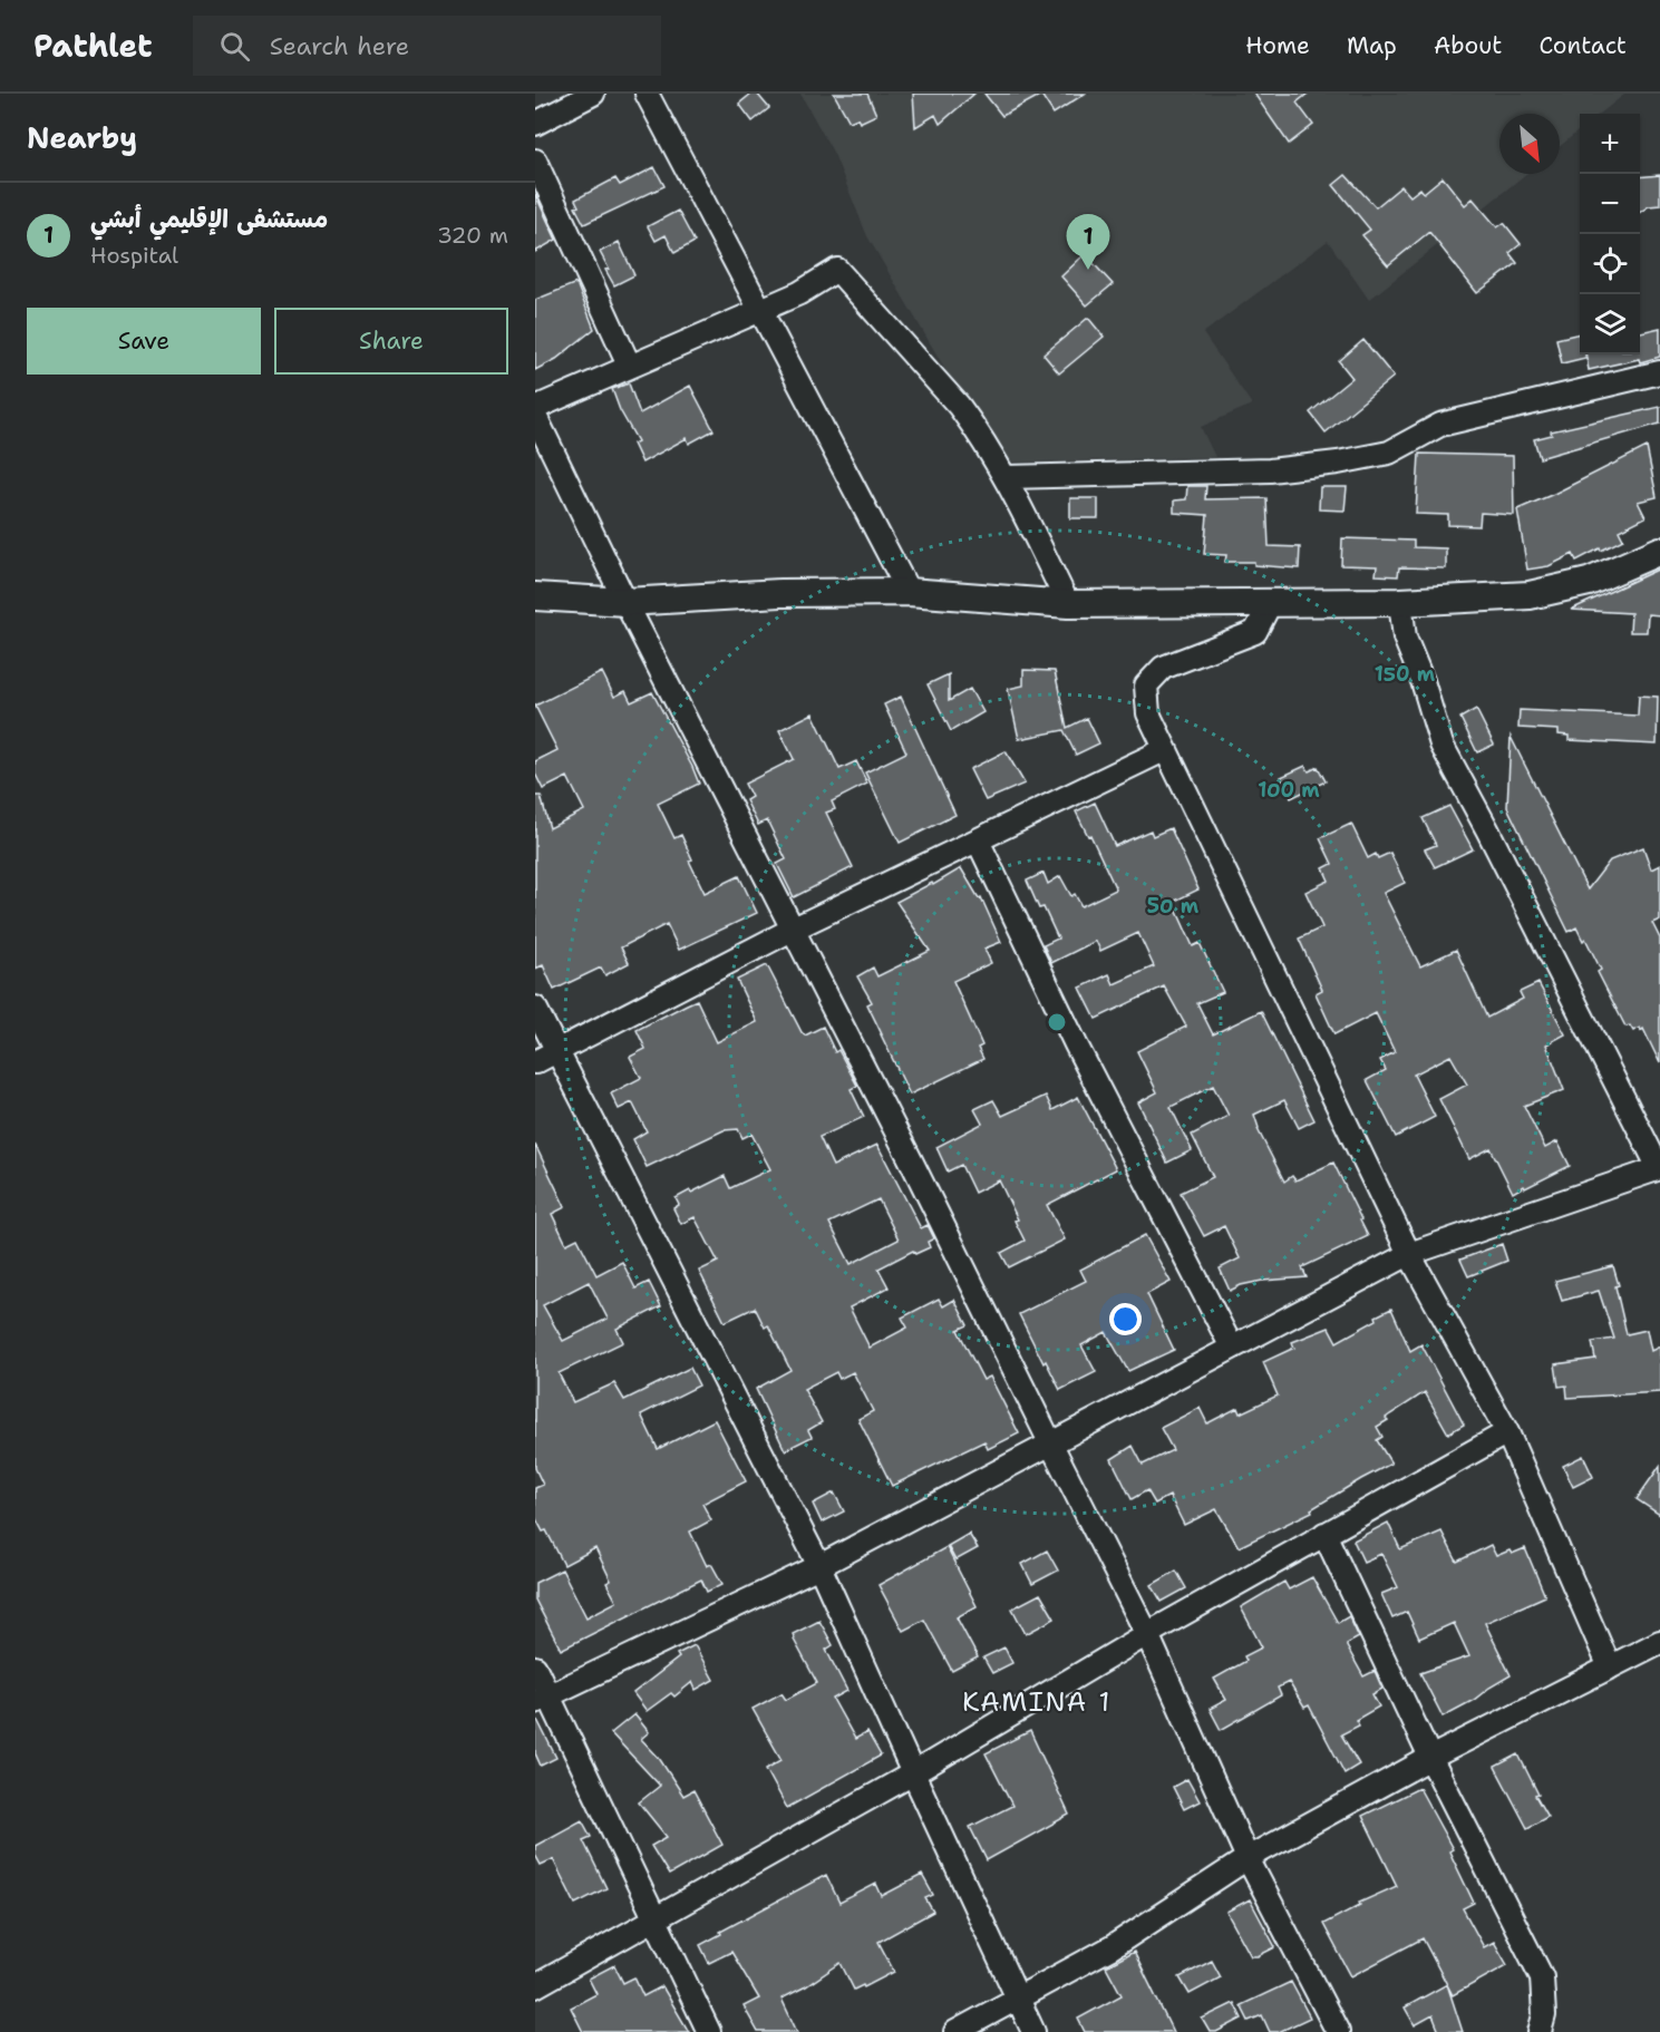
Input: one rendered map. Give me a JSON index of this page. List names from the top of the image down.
{
  "districts": ["KAMINA 1"],
  "north": "bottom right",
  "page": {
    "header": "Pathlet",
    "search": "Search here",
    "nav": [
      "Home",
      "Map",
      "About",
      "Contact"
    ],
    "heading": "Nearby",
    "map_buttons": ["+", "−"],
    "list": [
      {
        "mark": "1",
        "name": "مستشفى الإقليمي أبشي",
        "note": "Hospital",
        "value": "320 m"
      }
    ],
    "pins": "1",
    "buttons": ["Save", "Share"]
  },
  "rings": ["150 m", "100 m", "50 m"]
}
